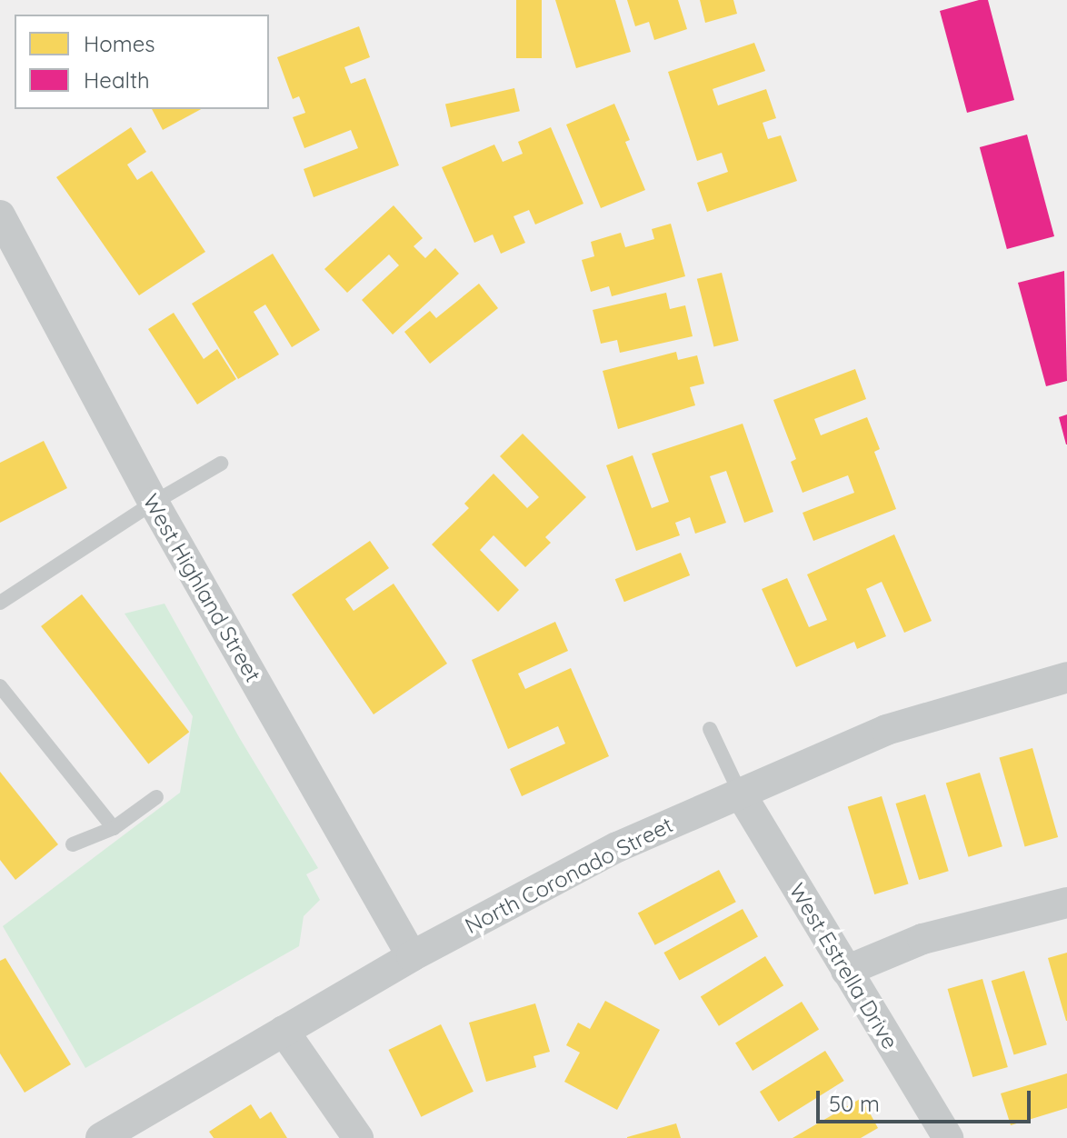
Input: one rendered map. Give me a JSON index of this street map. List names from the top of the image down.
{
  "streets": {
    "street": ["West Highland Street", "North Coronado Street", "West Estrella Drive"]
  },
  "crossings": [
    ["West Highland Street", "North Coronado Street"],
    ["North Coronado Street", "West Estrella Drive"]
  ],
  "legend": ["Homes", "Health"],
  "scale_bar": "50 m"
}
